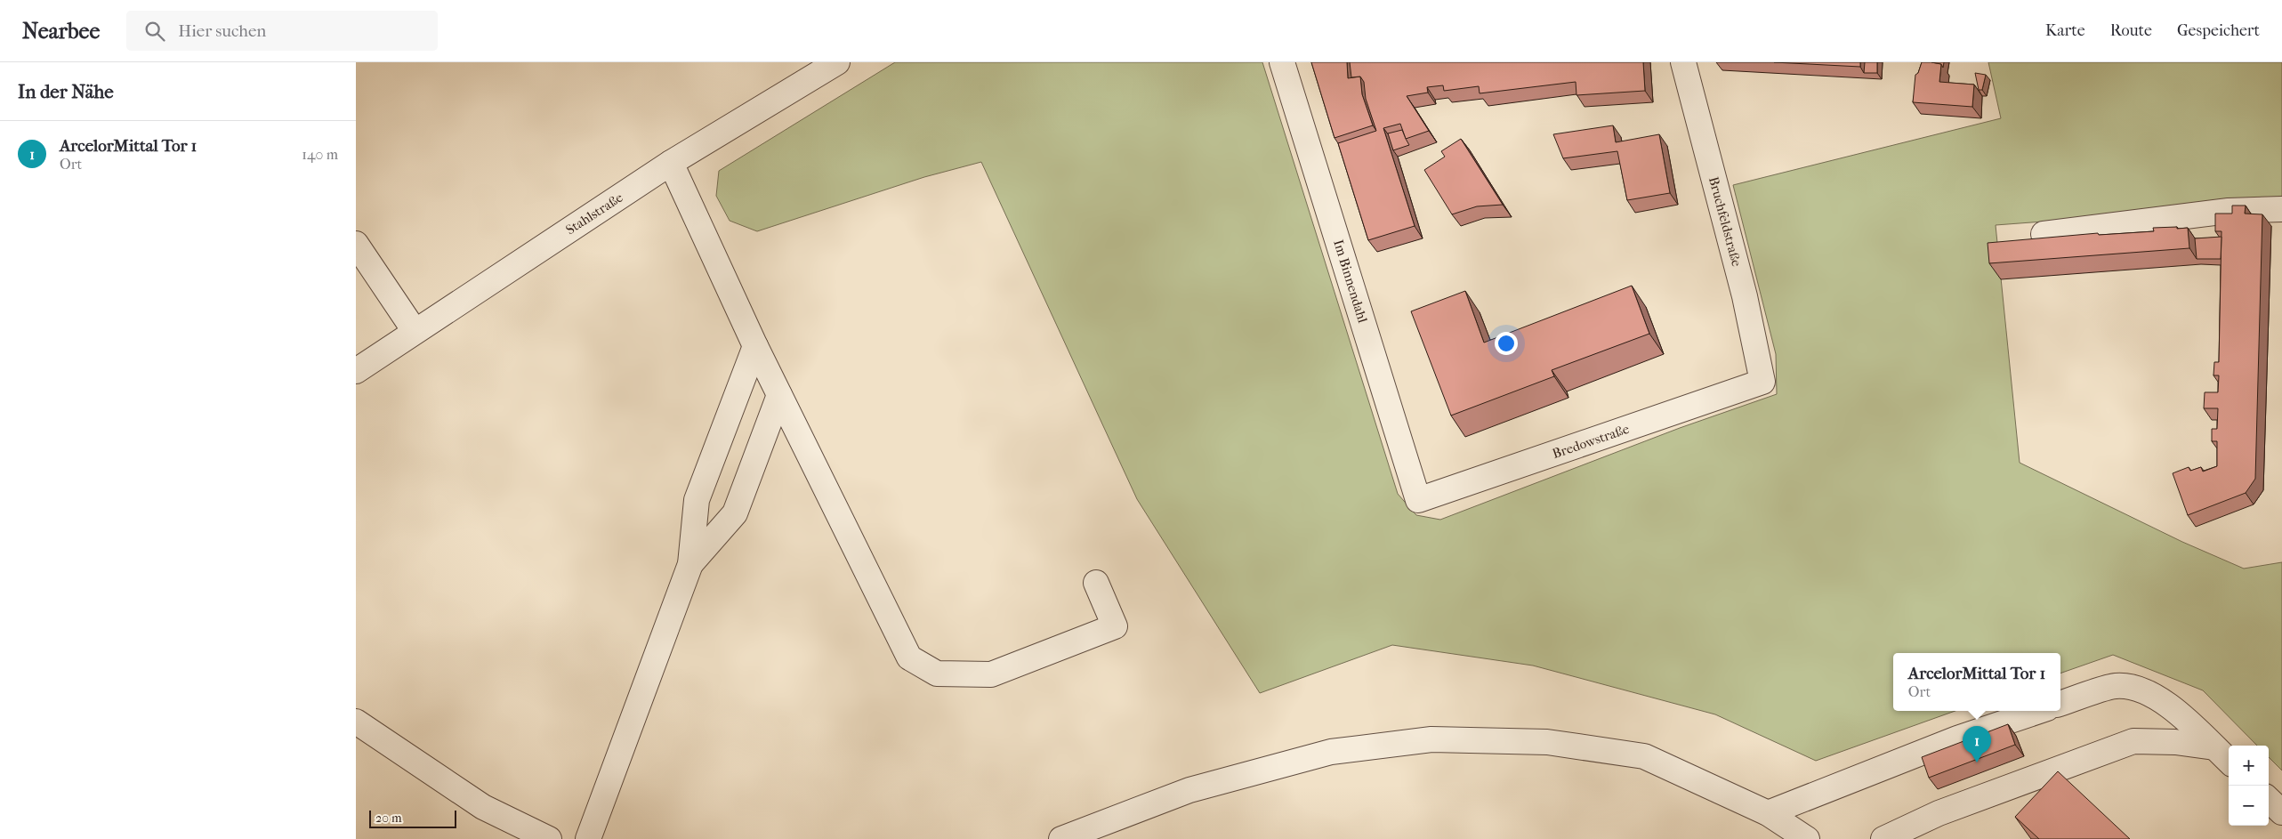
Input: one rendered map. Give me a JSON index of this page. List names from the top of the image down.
{
  "streets": {
    "street": [
      "Stahlstraße",
      "Bruchfeldstraße",
      "Im Binnendahl",
      "Bredowstraße"
    ]
  },
  "crossings": [
    ["Bruchfeldstraße", "Bredowstraße"],
    ["Im Binnendahl", "Bredowstraße"]
  ],
  "scale_bar": "20 m",
  "page": {
    "header": "Nearbee",
    "search": "Hier suchen",
    "nav": ["Karte", "Route", "Gespeichert"],
    "heading": "In der Nähe",
    "list": [
      {
        "mark": "1",
        "name": "ArcelorMittal Tor 1",
        "note": "Ort",
        "value": "140 m"
      }
    ],
    "popup": ["ArcelorMittal Tor 1", "Ort"],
    "pins": "1",
    "map_buttons": ["+", "−"],
    "scale": "20 m"
  }
}
